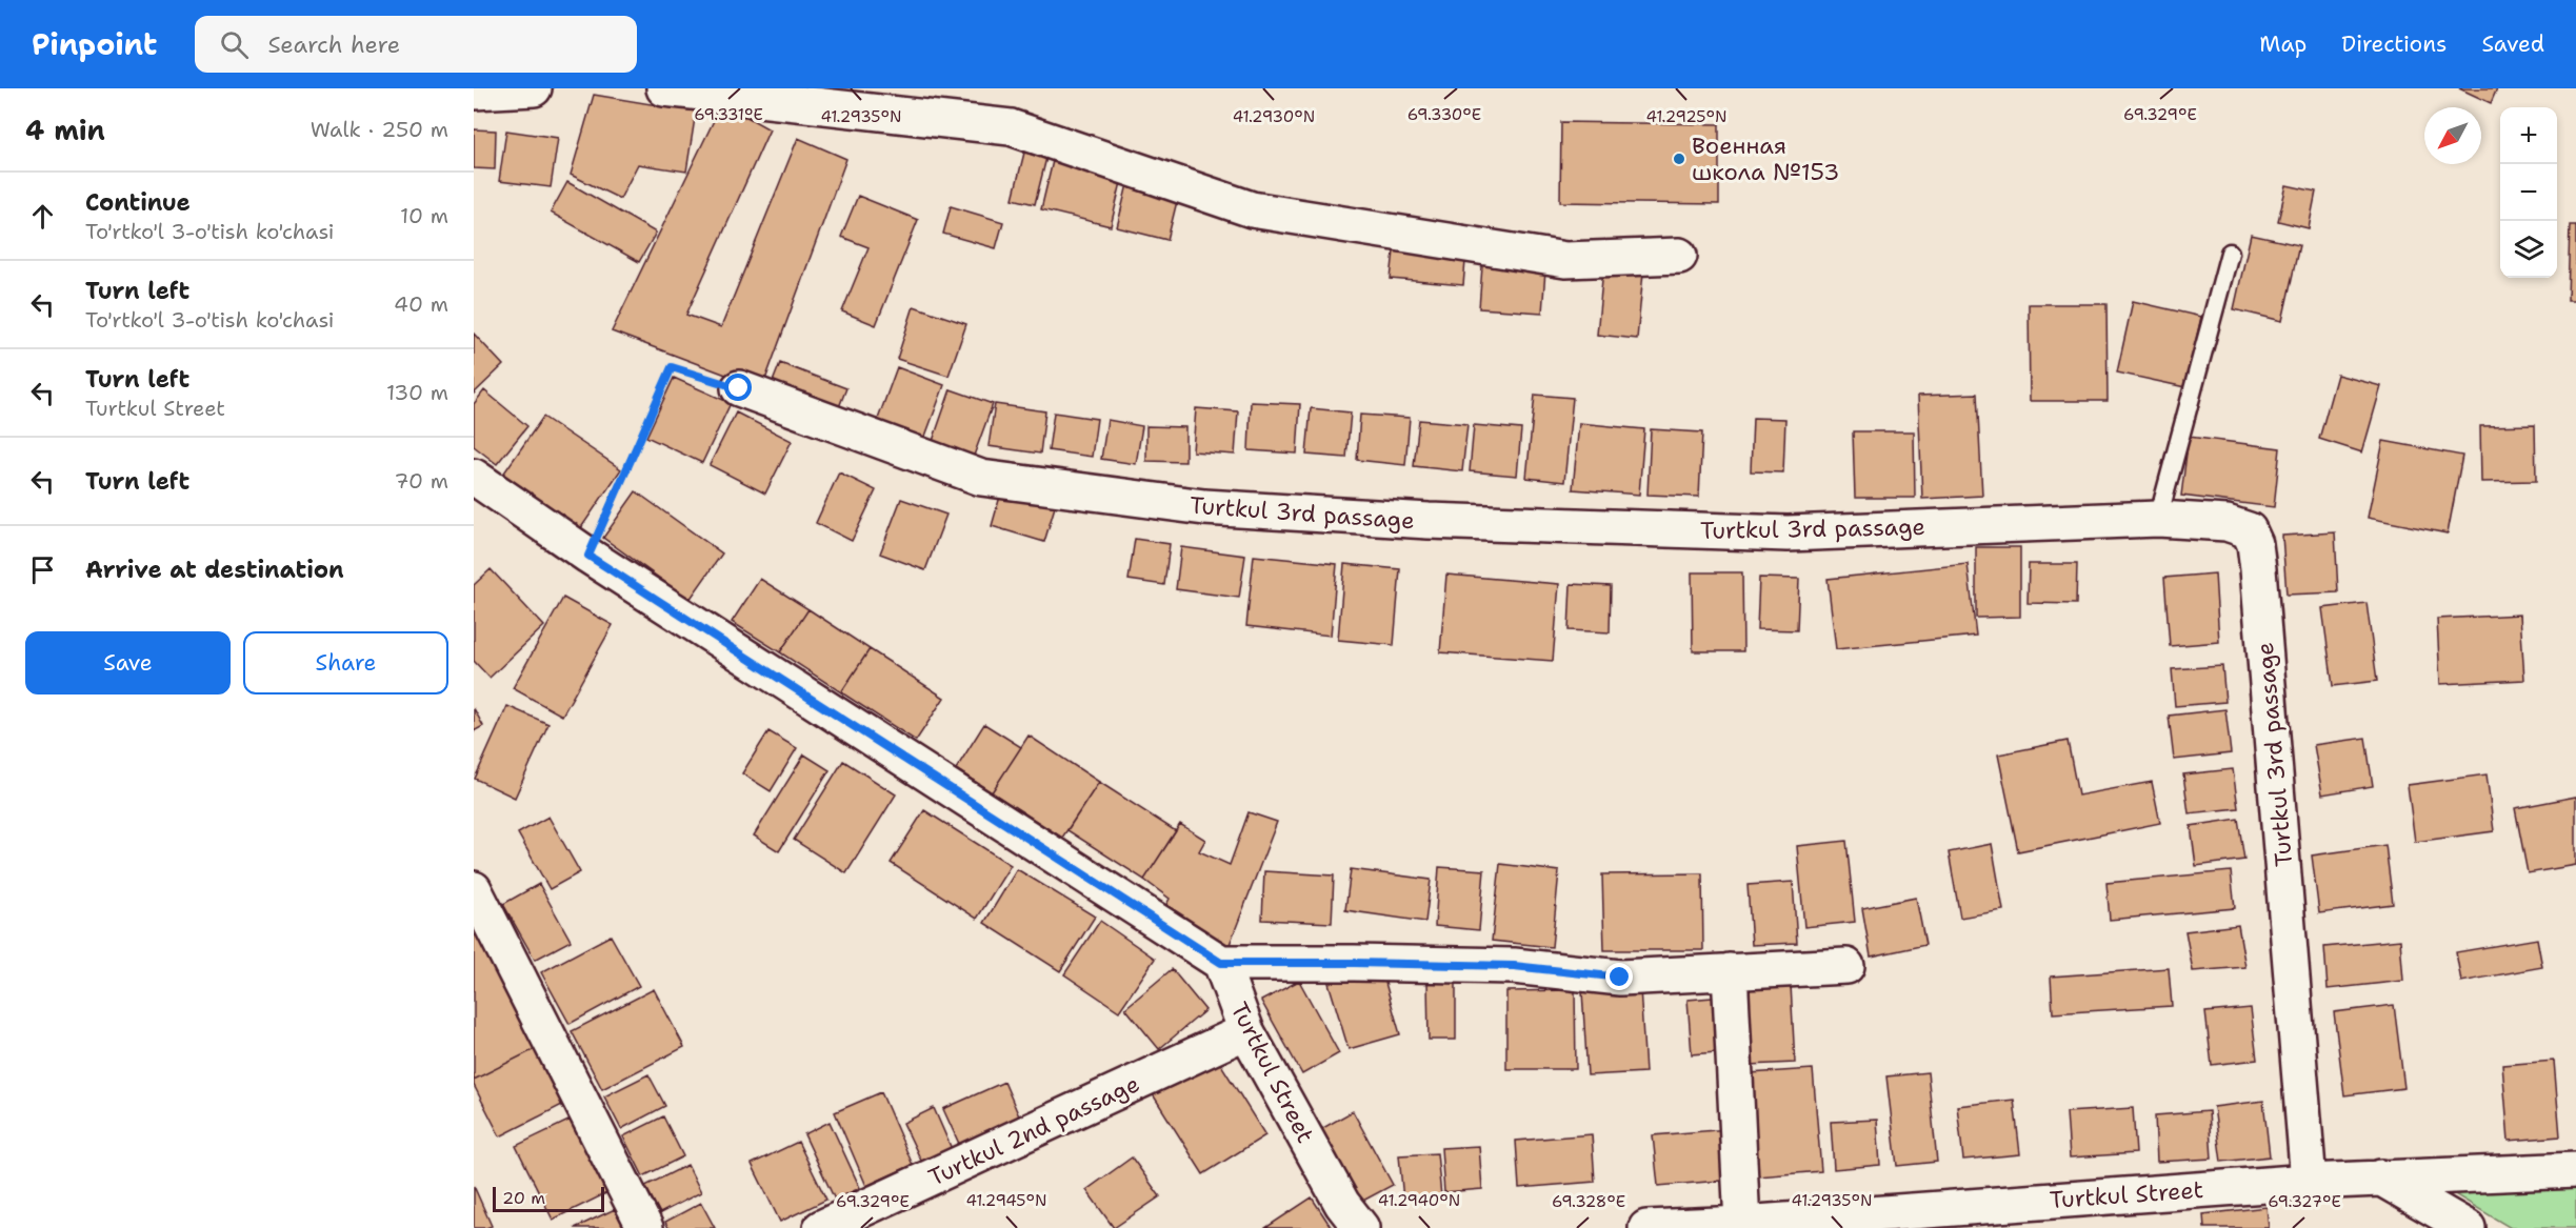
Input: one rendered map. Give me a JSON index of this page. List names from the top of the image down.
{
  "streets": {
    "street": ["Turtkul 3rd passage", "Turtkul Street", "Turtkul 2nd passage"]
  },
  "crossings": [
    ["Turtkul 3rd passage", "Turtkul Street"],
    ["Turtkul Street", "Turtkul 2nd passage"]
  ],
  "places": ["Военная школа №153"],
  "scale_bar": "20 m",
  "north": "bottom left",
  "page": {
    "header": "Pinpoint",
    "search": "Search here",
    "nav": ["Map", "Directions", "Saved"],
    "heading": ["4 min", "Walk · 250 m"],
    "map_buttons": ["+", "−"],
    "list": [
      ["Continue", "To'rtko'l 3-o'tish ko'chasi", "10 m"],
      ["Turn left", "To'rtko'l 3-o'tish ko'chasi", "40 m"],
      ["Turn left", "Turtkul Street", "130 m"],
      ["Turn left", "70 m"],
      "Arrive at destination"
    ],
    "buttons": ["Save", "Share"],
    "scale": "20 m"
  },
  "coordinates": [
    "69.331°E",
    "69.330°E",
    "69.329°E",
    "41.2935°N",
    "41.2930°N",
    "41.2925°N",
    "41.2945°N",
    "41.2940°N",
    "69.328°E",
    "69.327°E"
  ]
}
